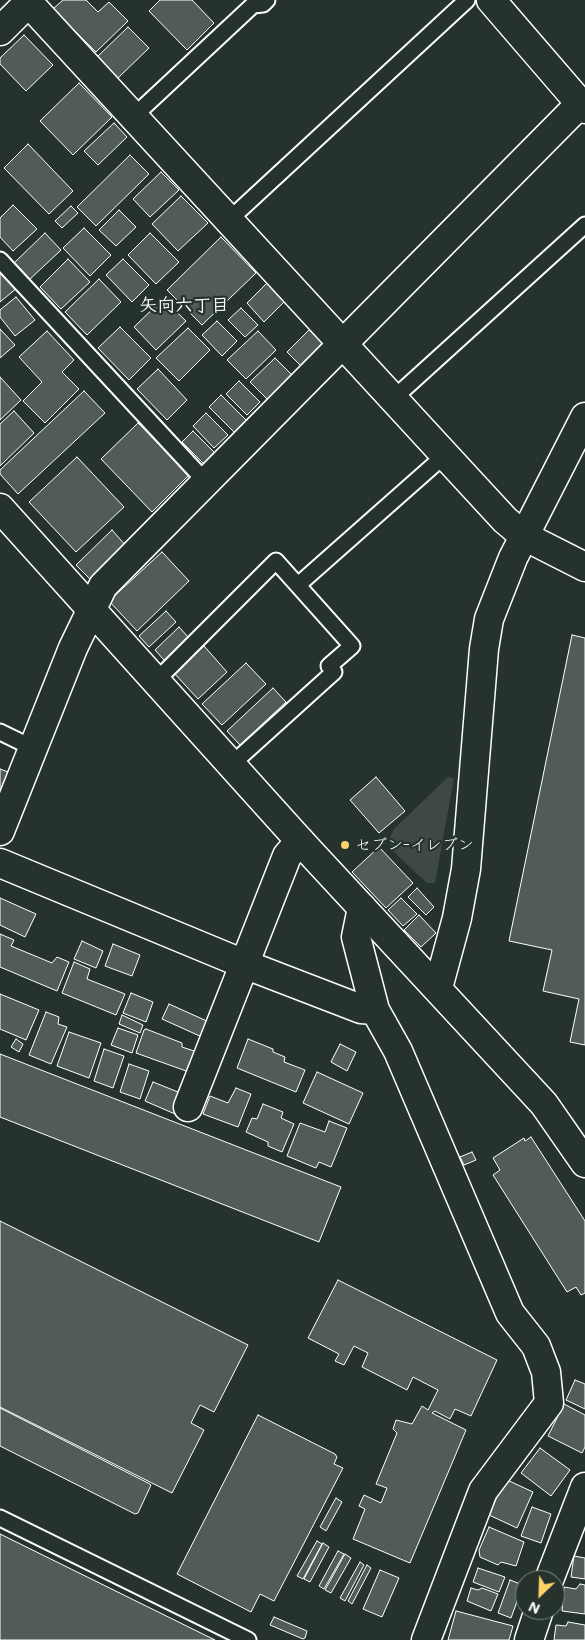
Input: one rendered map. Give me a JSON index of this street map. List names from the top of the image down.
{
  "districts": ["矢向六丁目"],
  "places": ["セブン-イレブン"],
  "north": "bottom left"
}
